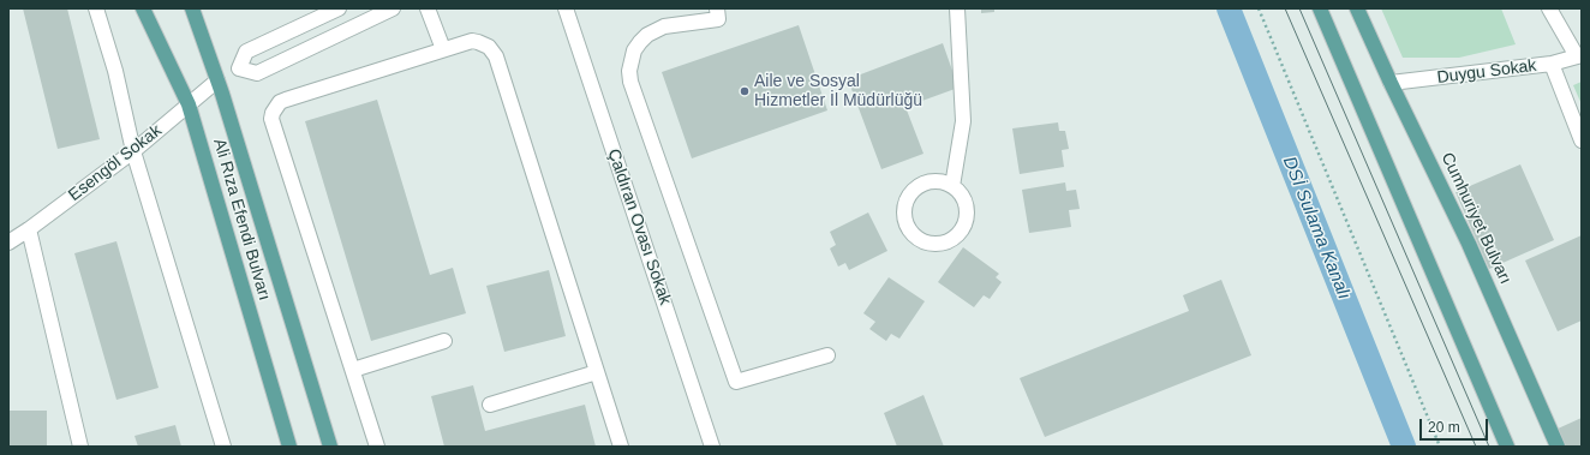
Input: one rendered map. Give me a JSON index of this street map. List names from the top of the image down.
{
  "streets": {
    "main road": ["Cumhuriyet Bulvarı", "Ali Rıza Efendi Bulvarı"],
    "street": ["Duygu Sokak", "Esengöl Sokak", "Çaldıran Ovası Sokak"]
  },
  "crossings": [
    ["Duygu Sokak", "Cumhuriyet Bulvarı"],
    ["Esengöl Sokak", "Ali Rıza Efendi Bulvarı"]
  ],
  "water": ["DSİ Sulama Kanalı"],
  "places": ["Aile ve Sosyal Hizmetler İl Müdürlüğü"],
  "scale_bar": "20 m"
}
